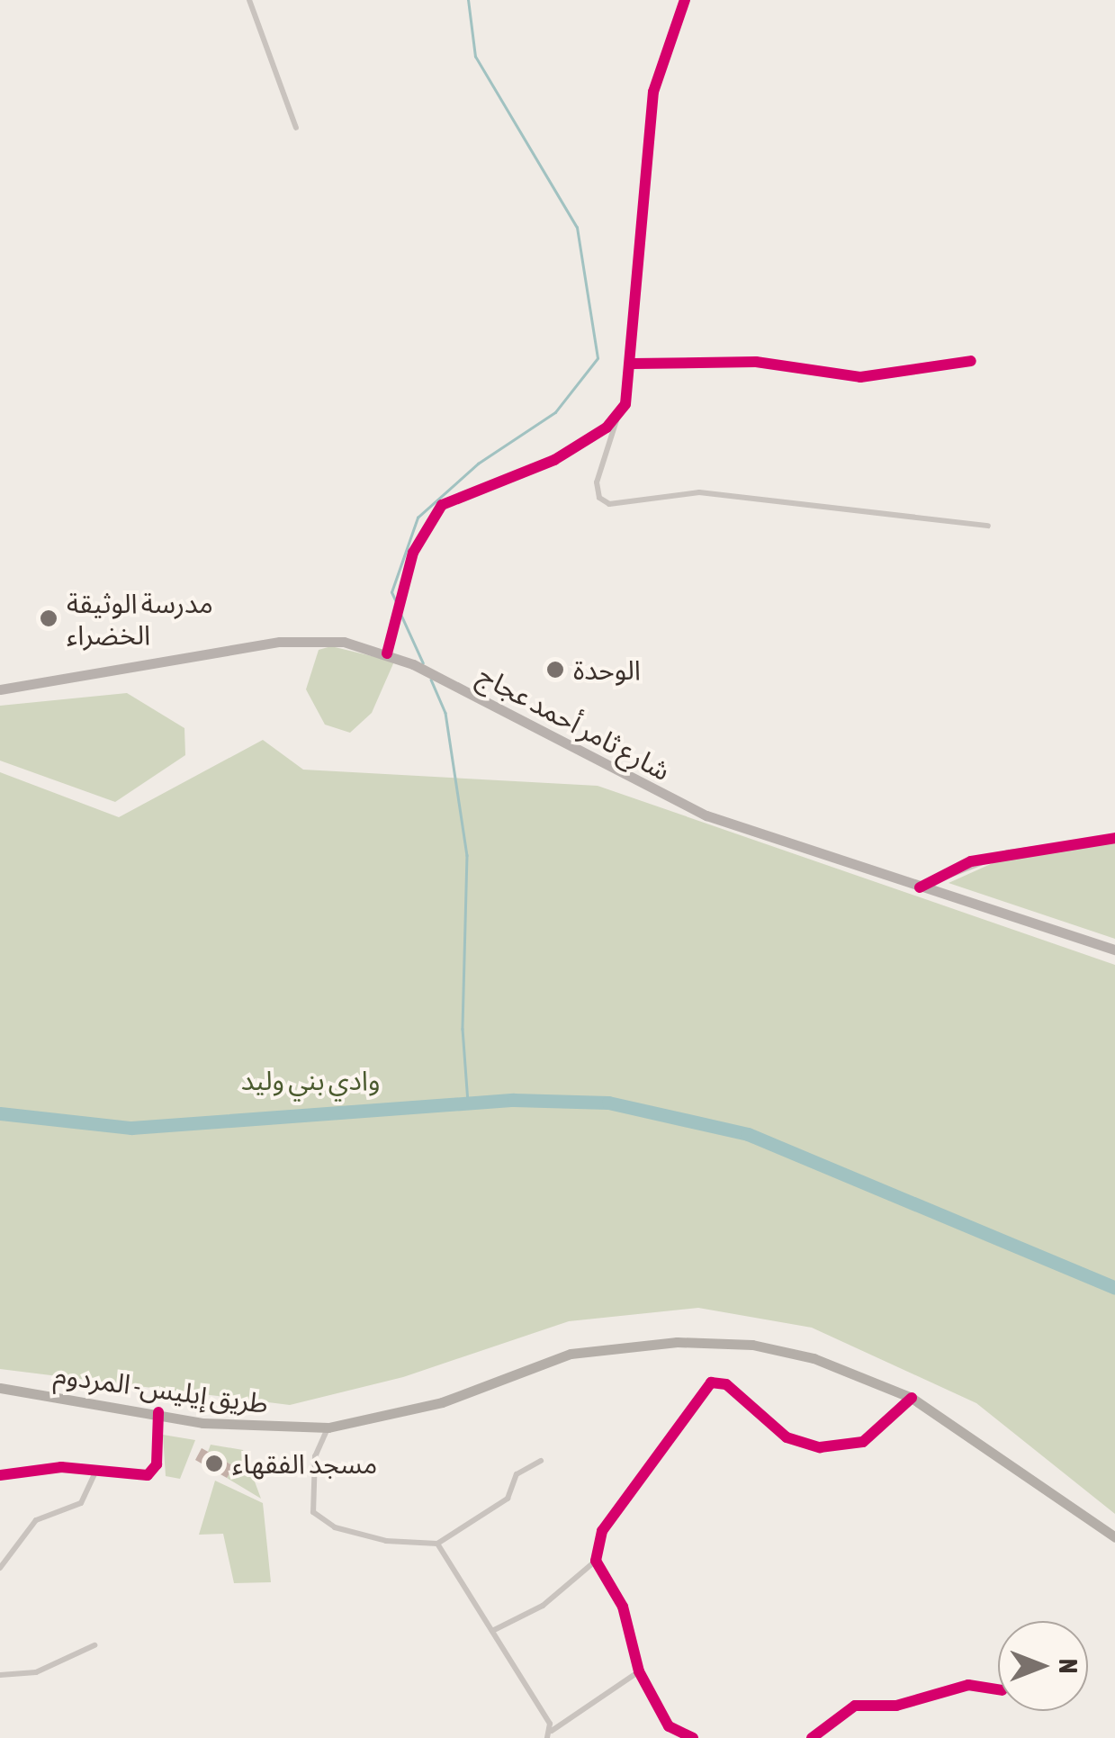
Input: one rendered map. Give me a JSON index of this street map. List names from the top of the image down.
{
  "streets": {
    "highway": ["طريق إيليس- المردوم"],
    "main road": ["شارع ثامر أحمد عجاج"]
  },
  "parks": ["وادي بني وليد"],
  "places": ["مدرسة الوثيقة الخضراء", "الوحدة", "مسجد الفقهاء"],
  "north": "right"
}
